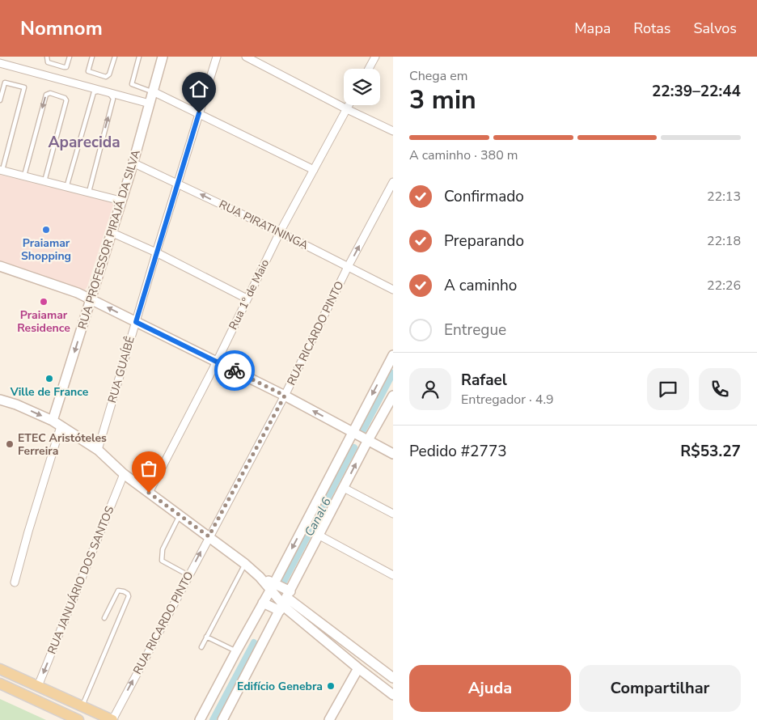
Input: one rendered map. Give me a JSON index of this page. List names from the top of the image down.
{
  "streets": {
    "main road": ["RUA PROFESSOR PIRAJÁ DA SILVA"],
    "street": [
      "RUA PIRATININGA",
      "Rua 1º de Maio",
      "RUA RICARDO PINTO",
      "RUA GUAÍBÊ",
      "RUA JANUÁRIO DOS SANTOS"
    ]
  },
  "crossings": [
    ["RUA PIRATININGA", "RUA PROFESSOR PIRAJÁ DA SILVA"],
    ["RUA PIRATININGA", "Rua 1º de Maio"],
    ["RUA PIRATININGA", "RUA RICARDO PINTO"],
    ["RUA PIRATININGA", "RUA GUAÍBÊ"]
  ],
  "one_way": ["RUA PIRATININGA", "RUA RICARDO PINTO", "RUA JANUÁRIO DOS SANTOS"],
  "districts": ["Aparecida"],
  "water": ["Canal 6"],
  "places": [
    "Praiamar Shopping",
    "Praiamar Residence",
    "Ville de France",
    "ETEC Aristóteles Ferreira",
    "Edifício Genebra"
  ],
  "page": {
    "header": "Nomnom",
    "nav": ["Mapa", "Rotas", "Salvos"],
    "heading": ["3 min", "Chega em", "22:39–22:44"],
    "panel": [
      "Rafael",
      "Entregador · 4.9",
      "Pedido #2773",
      "R$53.27"
    ],
    "bar": "A caminho · 380 m",
    "list": [
      ["Confirmado", "22:13"],
      ["Preparando", "22:18"],
      ["A caminho", "22:26"],
      "Entregue"
    ],
    "buttons": ["Ajuda", "Compartilhar"]
  }
}
